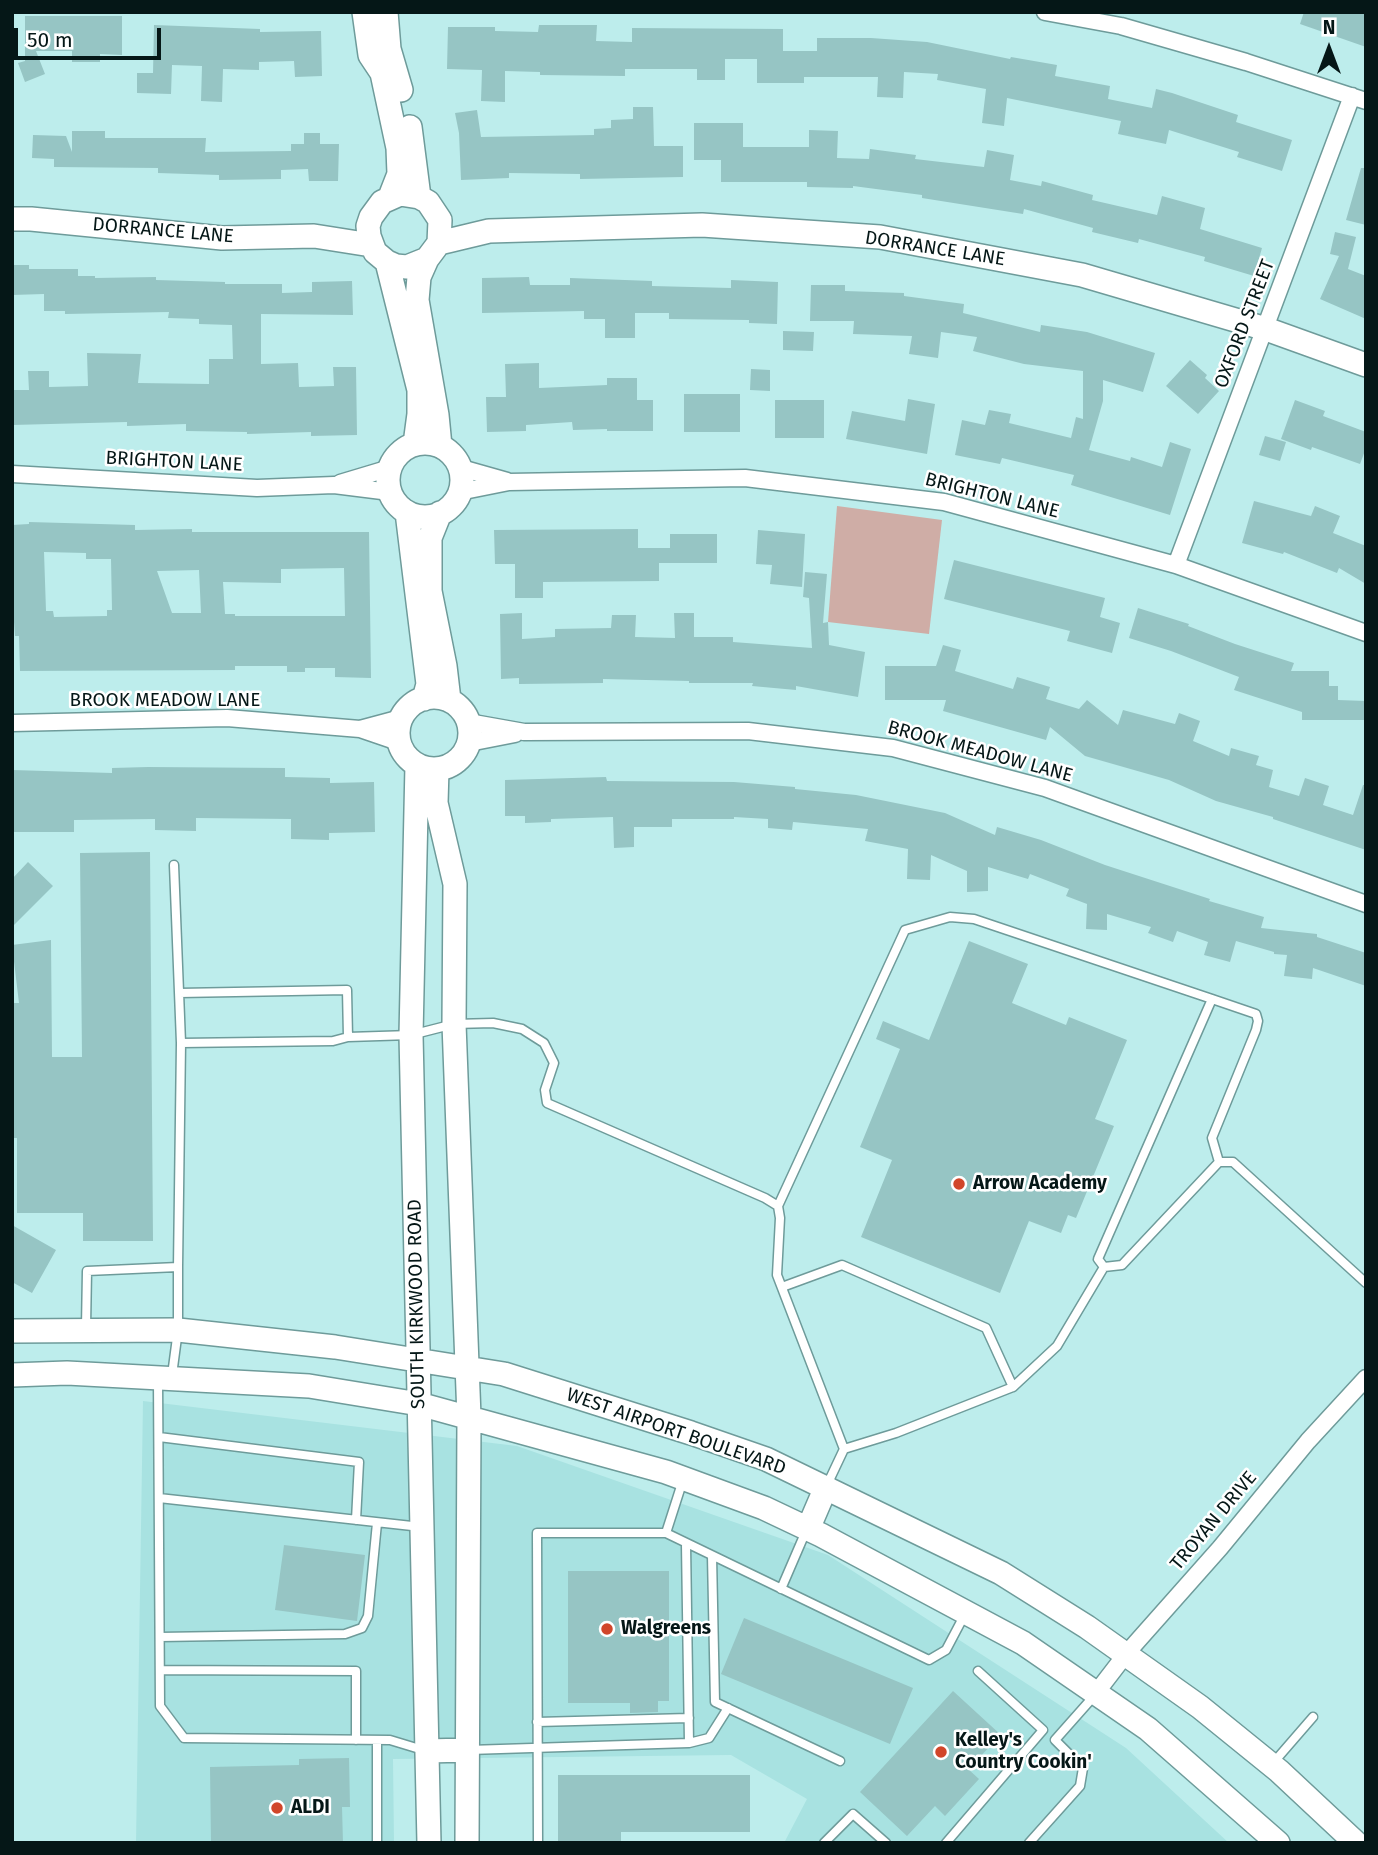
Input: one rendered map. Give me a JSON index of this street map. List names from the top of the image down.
{
  "streets": {
    "main road": ["DORRANCE LANE", "SOUTH KIRKWOOD ROAD", "WEST AIRPORT BOULEVARD"],
    "street": [
      "OXFORD STREET",
      "BRIGHTON LANE",
      "BROOK MEADOW LANE",
      "TROYAN DRIVE"
    ]
  },
  "crossings": [
    ["DORRANCE LANE", "OXFORD STREET"],
    ["OXFORD STREET", "BRIGHTON LANE"],
    ["BROOK MEADOW LANE", "SOUTH KIRKWOOD ROAD"],
    ["SOUTH KIRKWOOD ROAD", "WEST AIRPORT BOULEVARD"],
    ["WEST AIRPORT BOULEVARD", "TROYAN DRIVE"]
  ],
  "places": [
    "Arrow Academy",
    "Walgreens",
    "Kelley's Country Cookin'",
    "ALDI"
  ],
  "scale_bar": "50 m",
  "north": "top"
}
